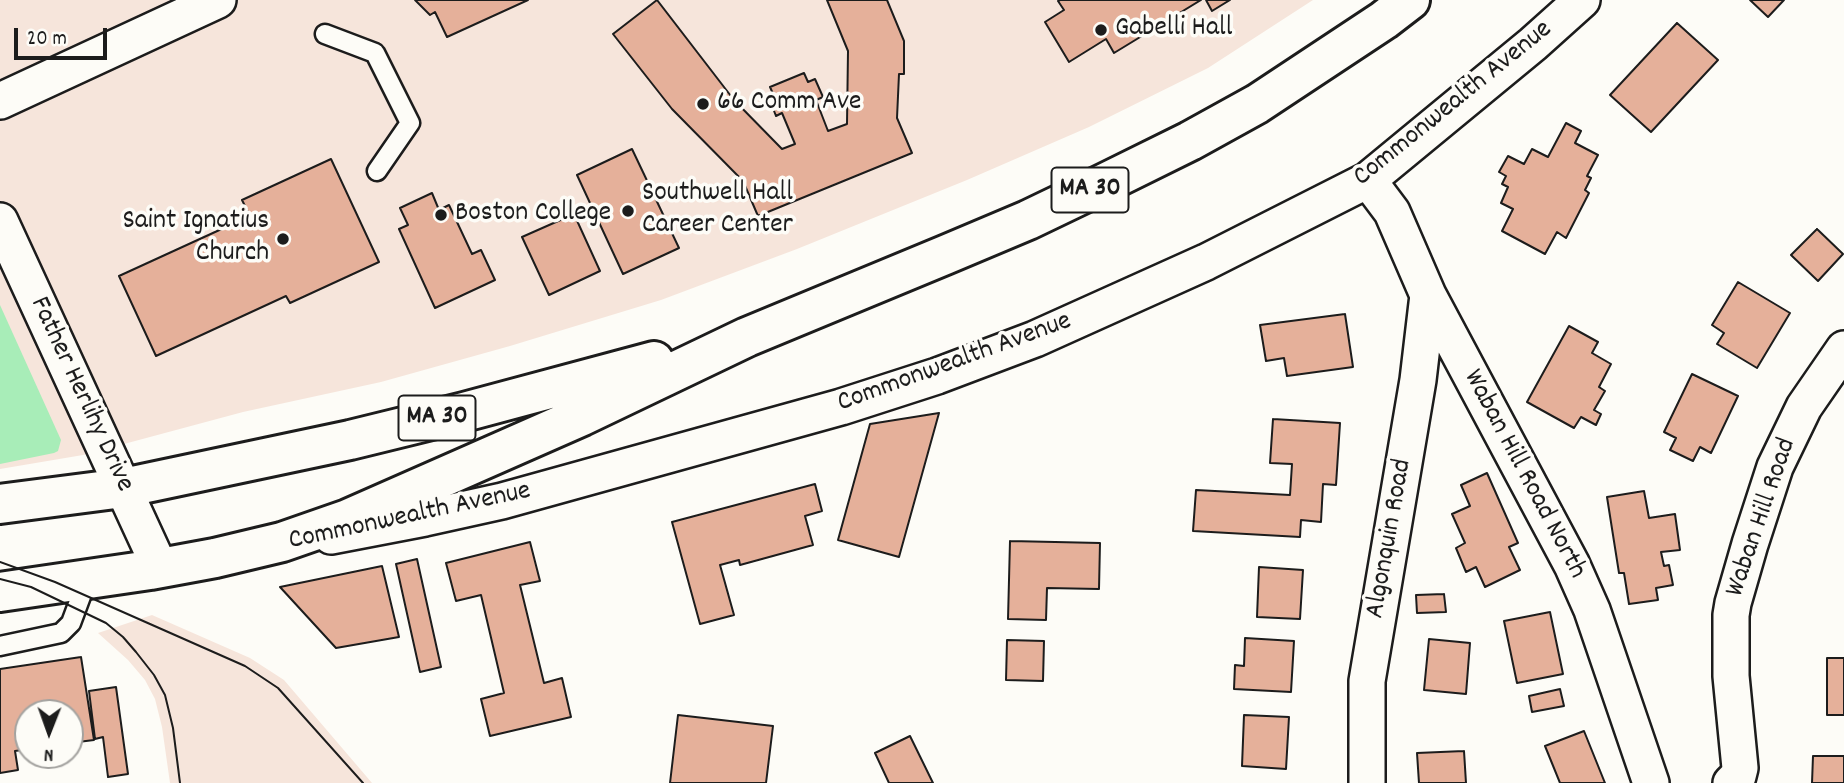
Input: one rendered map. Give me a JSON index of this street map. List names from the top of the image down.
{
  "streets": {
    "main road": ["Commonwealth Avenue", "MA 30"],
    "street": [
      "Father Herlihy Drive",
      "Waban Hill Road North",
      "Waban Hill Road",
      "Algonquin Road"
    ]
  },
  "crossings": [
    ["Commonwealth Avenue", "Father Herlihy Drive"],
    ["Commonwealth Avenue", "Waban Hill Road North"],
    ["Waban Hill Road North", "Algonquin Road"]
  ],
  "places": [
    "Gabelli Hall",
    "66 Comm Ave",
    "Southwell Hall Career Center",
    "Boston College",
    "Saint Ignatius Church"
  ],
  "scale_bar": "20 m",
  "north": "bottom"
}
